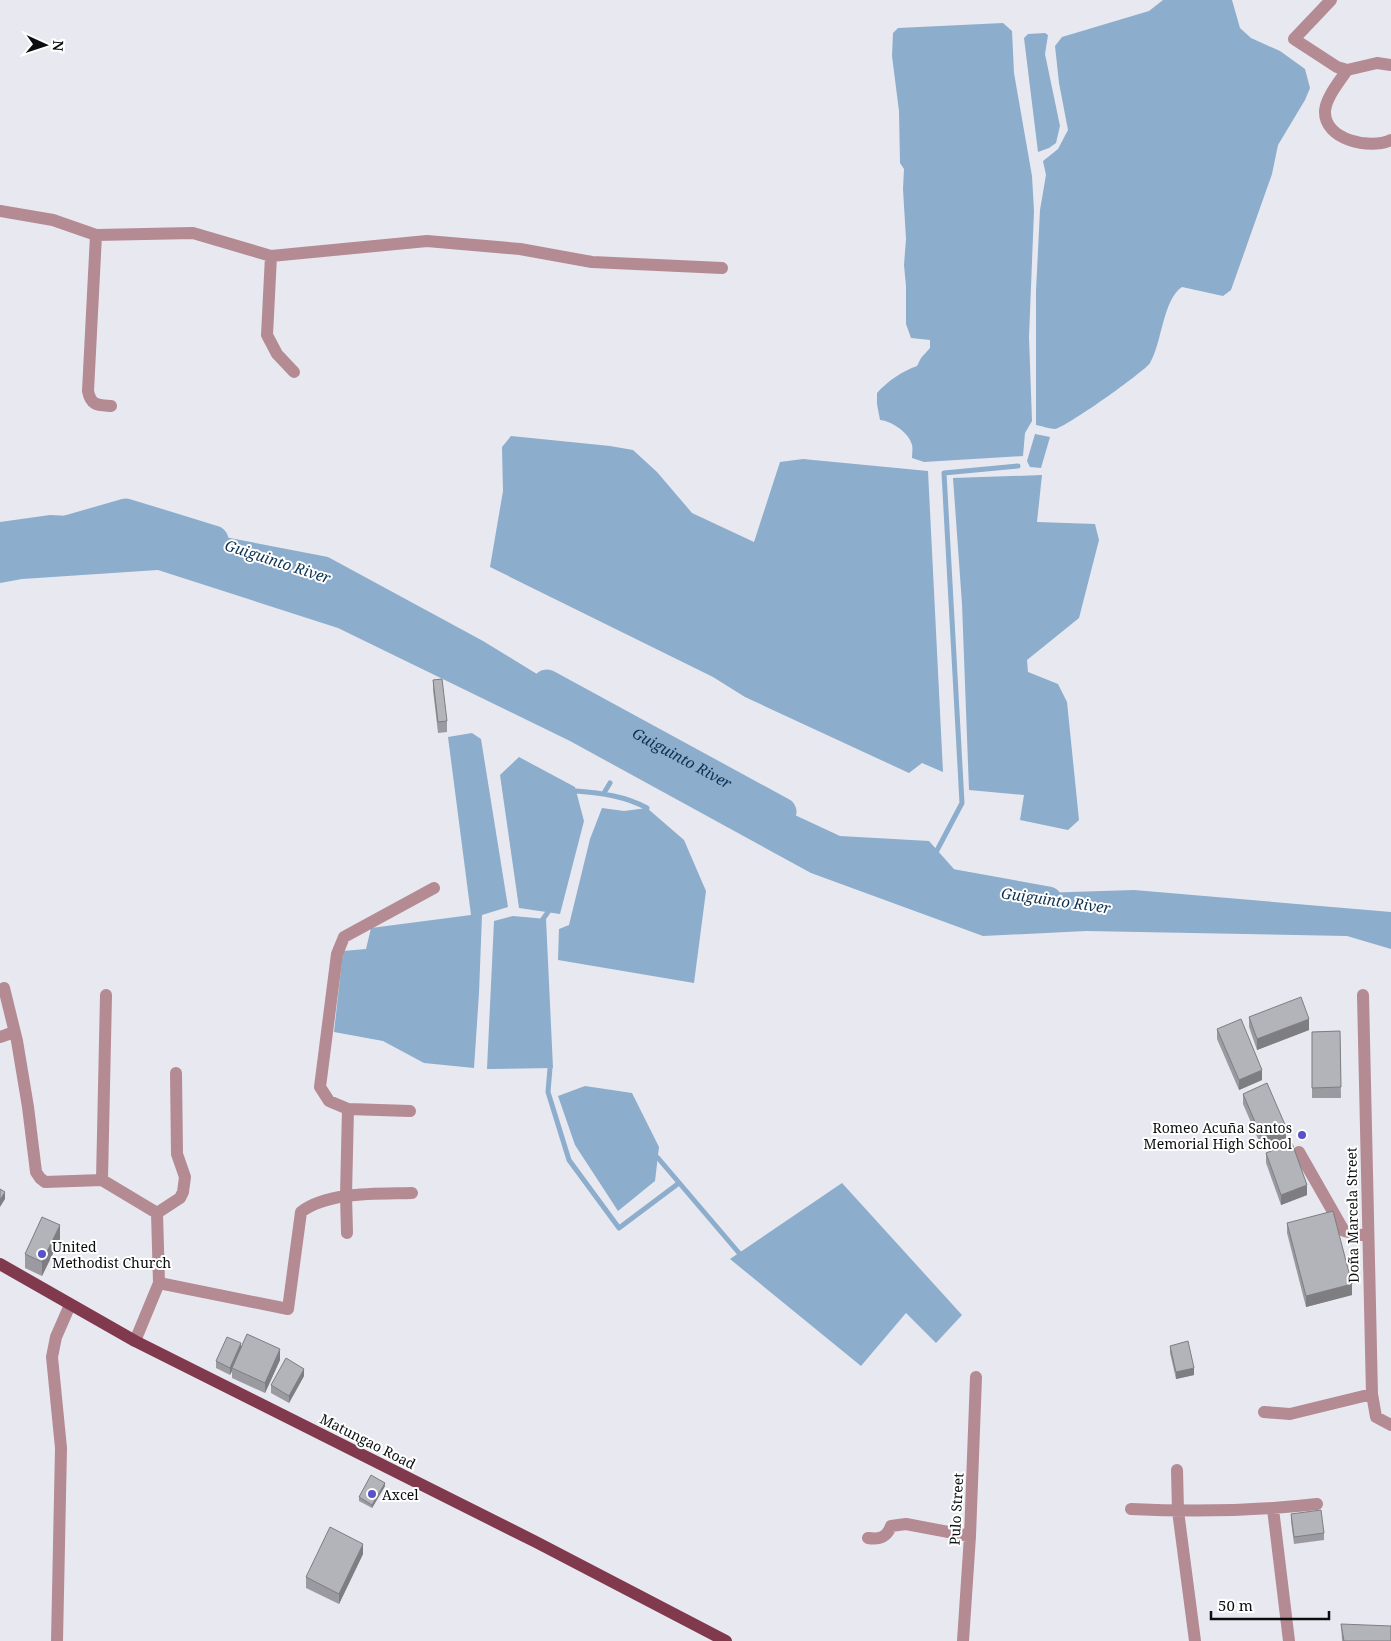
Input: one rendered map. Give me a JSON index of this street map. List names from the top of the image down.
{
  "streets": {
    "main road": ["Matungao Road"],
    "street": ["Doña Marcela Street", "Pulo Street"]
  },
  "water": ["Guiguinto River"],
  "places": ["Romeo Acuña Santos Memorial High School", "United Methodist Church", "Axcel"],
  "scale_bar": "50 m",
  "north": "right"
}
